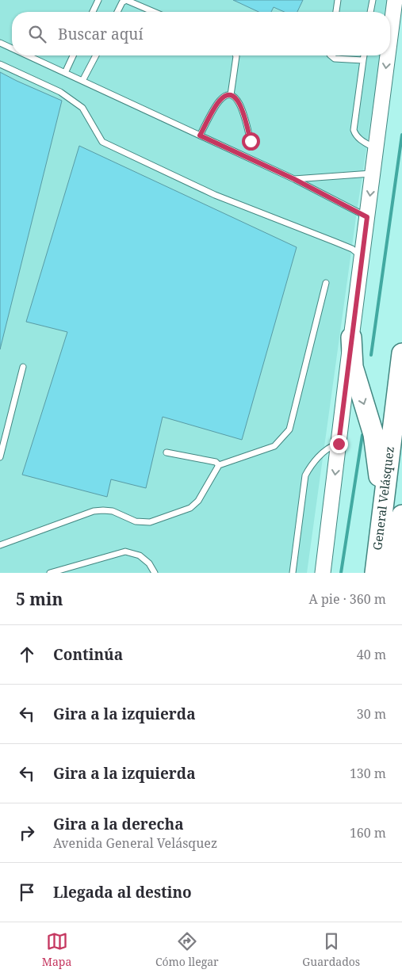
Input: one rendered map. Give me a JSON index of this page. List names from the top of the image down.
{
  "streets": {
    "highway": ["General Velásquez"]
  },
  "page": {
    "search": "Buscar aquí",
    "heading": ["5 min", "A pie · 360 m"],
    "list": [
      ["Continúa", "40 m"],
      ["Gira a la izquierda", "30 m"],
      ["Gira a la izquierda", "130 m"],
      ["Gira a la derecha", "Avenida General Velásquez", "160 m"],
      "Llegada al destino"
    ],
    "nav": ["Mapa", "Cómo llegar", "Guardados"]
  }
}
